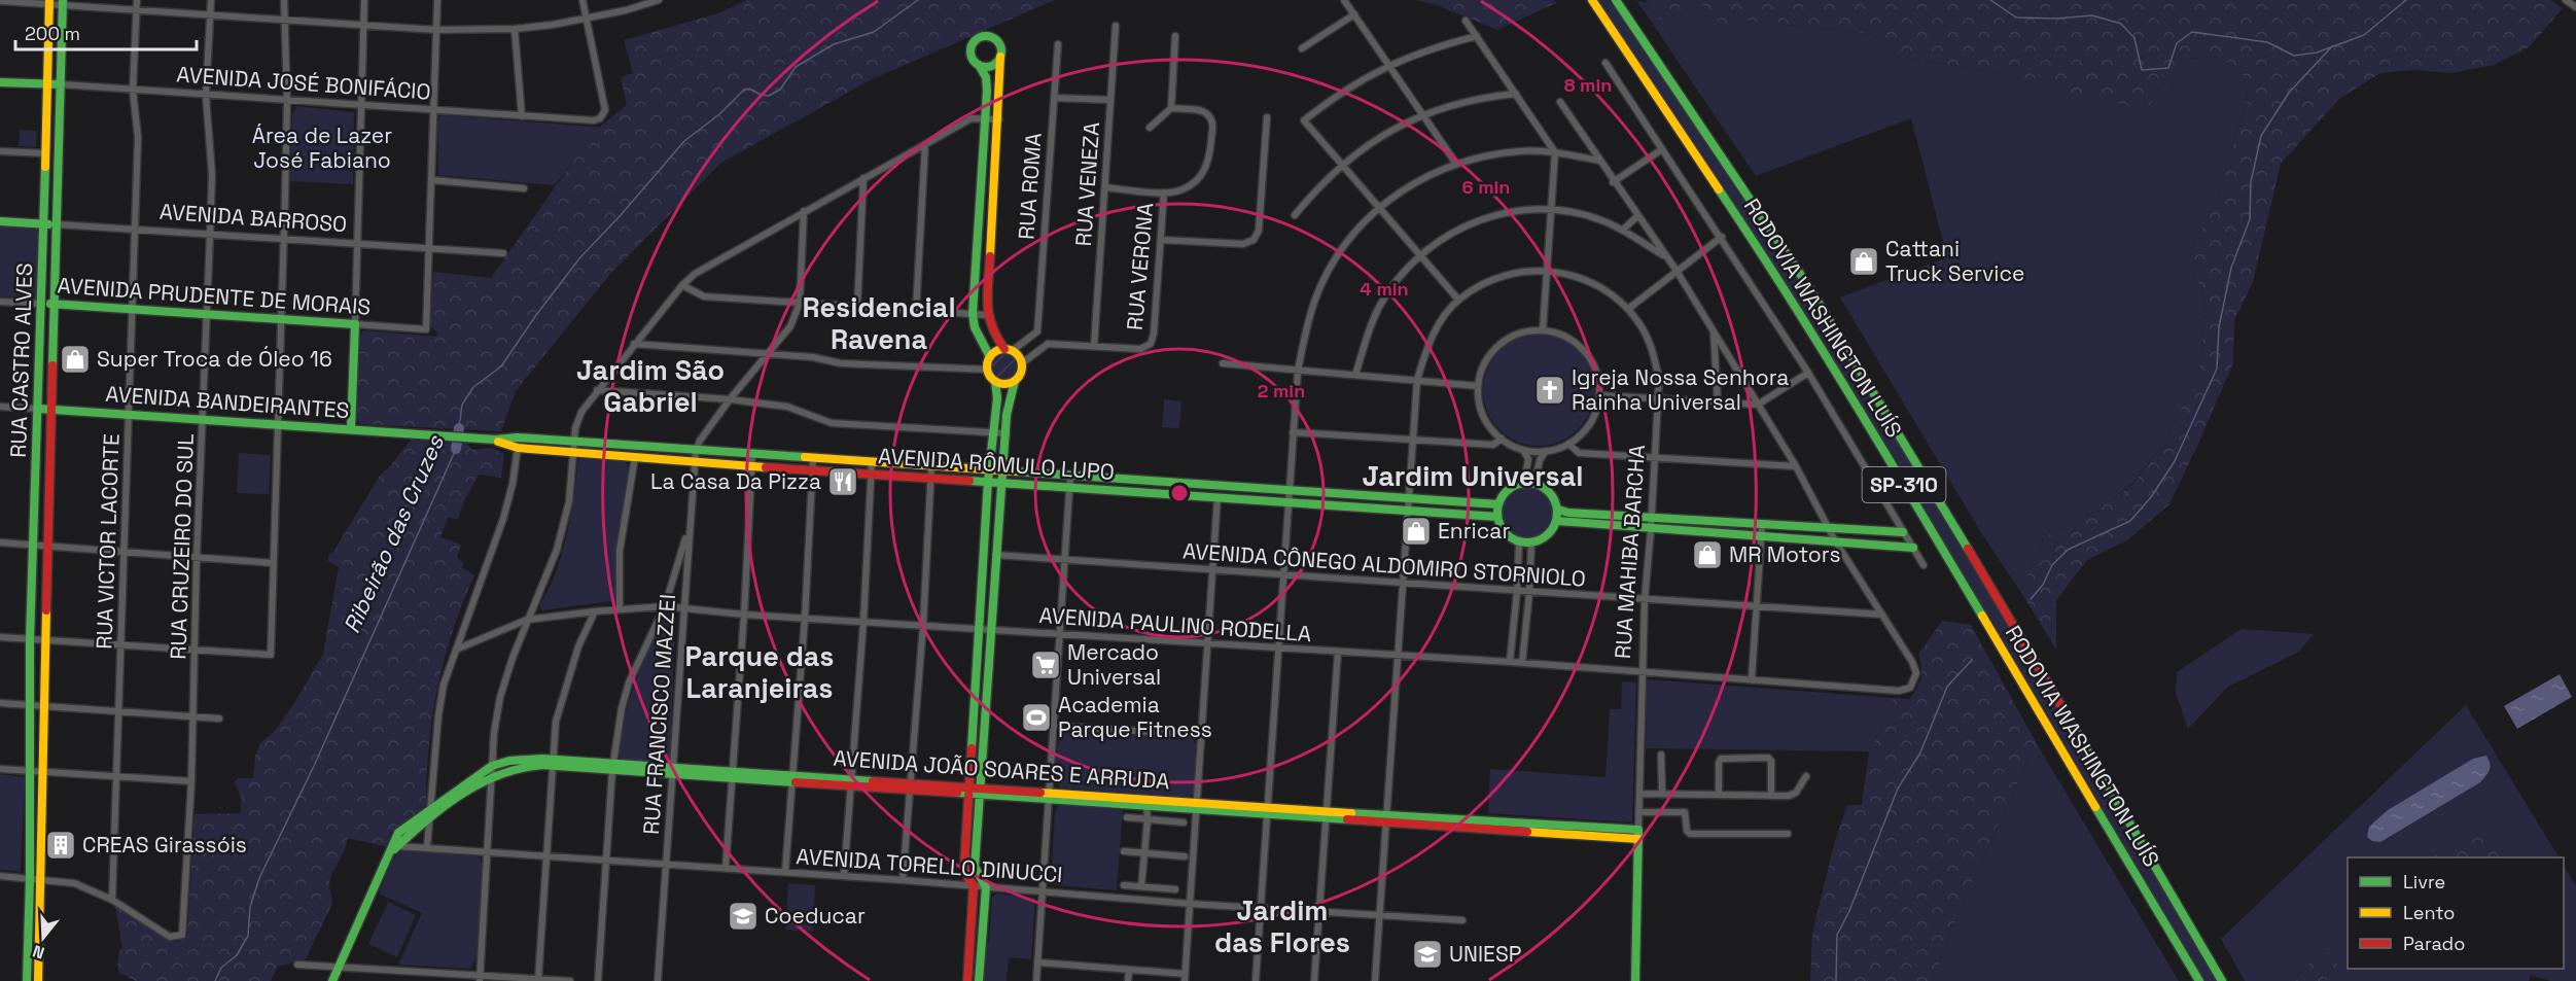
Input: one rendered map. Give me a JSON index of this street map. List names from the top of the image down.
{
  "streets": {
    "main road": [
      "AVENIDA JOSÉ BONIFÁCIO",
      "AVENIDA BARROSO",
      "AVENIDA PRUDENTE DE MORAIS",
      "RODOVIA WASHINGTON LUÍS",
      "RUA CASTRO ALVES",
      "AVENIDA BANDEIRANTES",
      "AVENIDA RÔMULO LUPO",
      "SP-310",
      "RUA MAHIBA BARCHA",
      "AVENIDA JOÃO SOARES E ARRUDA"
    ],
    "street": [
      "RUA VENEZA",
      "RUA ROMA",
      "RUA VERONA",
      "RUA VICTOR LACORTE",
      "RUA CRUZEIRO DO SUL",
      "AVENIDA CÔNEGO ALDOMIRO STORNIOLO",
      "AVENIDA PAULINO RODELLA",
      "RUA FRANCISCO MAZZEI",
      "AVENIDA TORELLO DINUCCI"
    ]
  },
  "crossings": [
    ["AVENIDA JOSÉ BONIFÁCIO", "RUA CASTRO ALVES"],
    ["AVENIDA JOSÉ BONIFÁCIO", "RUA VICTOR LACORTE"],
    ["AVENIDA JOSÉ BONIFÁCIO", "RUA CRUZEIRO DO SUL"],
    ["RUA VENEZA", "RUA VERONA"],
    ["AVENIDA BARROSO", "AVENIDA PRUDENTE DE MORAIS"],
    ["AVENIDA BARROSO", "RUA CASTRO ALVES"],
    ["AVENIDA BARROSO", "RUA VICTOR LACORTE"],
    ["AVENIDA BARROSO", "RUA CRUZEIRO DO SUL"],
    ["AVENIDA PRUDENTE DE MORAIS", "RUA CASTRO ALVES"],
    ["AVENIDA PRUDENTE DE MORAIS", "RUA VICTOR LACORTE"],
    ["AVENIDA PRUDENTE DE MORAIS", "RUA CRUZEIRO DO SUL"],
    ["RUA CASTRO ALVES", "AVENIDA BANDEIRANTES"],
    ["AVENIDA BANDEIRANTES", "AVENIDA RÔMULO LUPO"],
    ["AVENIDA BANDEIRANTES", "RUA VICTOR LACORTE"],
    ["AVENIDA BANDEIRANTES", "RUA CRUZEIRO DO SUL"],
    ["AVENIDA RÔMULO LUPO", "RUA MAHIBA BARCHA"],
    ["AVENIDA RÔMULO LUPO", "RUA FRANCISCO MAZZEI"],
    ["RUA VICTOR LACORTE", "RUA CRUZEIRO DO SUL"],
    ["RUA MAHIBA BARCHA", "AVENIDA CÔNEGO ALDOMIRO STORNIOLO"],
    ["RUA MAHIBA BARCHA", "AVENIDA PAULINO RODELLA"],
    ["RUA MAHIBA BARCHA", "AVENIDA JOÃO SOARES E ARRUDA"],
    ["RUA MAHIBA BARCHA", "AVENIDA TORELLO DINUCCI"],
    ["AVENIDA CÔNEGO ALDOMIRO STORNIOLO", "AVENIDA PAULINO RODELLA"],
    ["AVENIDA PAULINO RODELLA", "RUA FRANCISCO MAZZEI"],
    ["RUA FRANCISCO MAZZEI", "AVENIDA JOÃO SOARES E ARRUDA"],
    ["RUA FRANCISCO MAZZEI", "AVENIDA TORELLO DINUCCI"],
    ["AVENIDA JOÃO SOARES E ARRUDA", "AVENIDA TORELLO DINUCCI"]
  ],
  "districts": [
    "Residencial Ravena",
    "Jardim São Gabriel",
    "Jardim Universal",
    "Parque das Laranjeiras",
    "Jardim das Flores"
  ],
  "water": ["Ribeirão das Cruzes"],
  "parks": ["Área de Lazer José Fabiano"],
  "places": {
    "shop": [
      "Cattani Truck Service",
      "Super Troca de Óleo 16",
      "Enricar",
      "MR Motors"
    ],
    "church": ["Igreja Nossa Senhora Rainha Universal"],
    "restaurant": ["La Casa Da Pizza"],
    "supermarket": ["Mercado Universal"],
    "sports": ["Academia Parque Fitness"],
    "building": ["CREAS Girassóis"],
    "school or university": ["Coeducar", "UNIESP"]
  },
  "legend": ["Livre", "Lento", "Parado"],
  "scale_bar": "200 m",
  "north": "bottom",
  "rings": [
    "8 min",
    "6 min",
    "4 min",
    "2 min"
  ]
}
